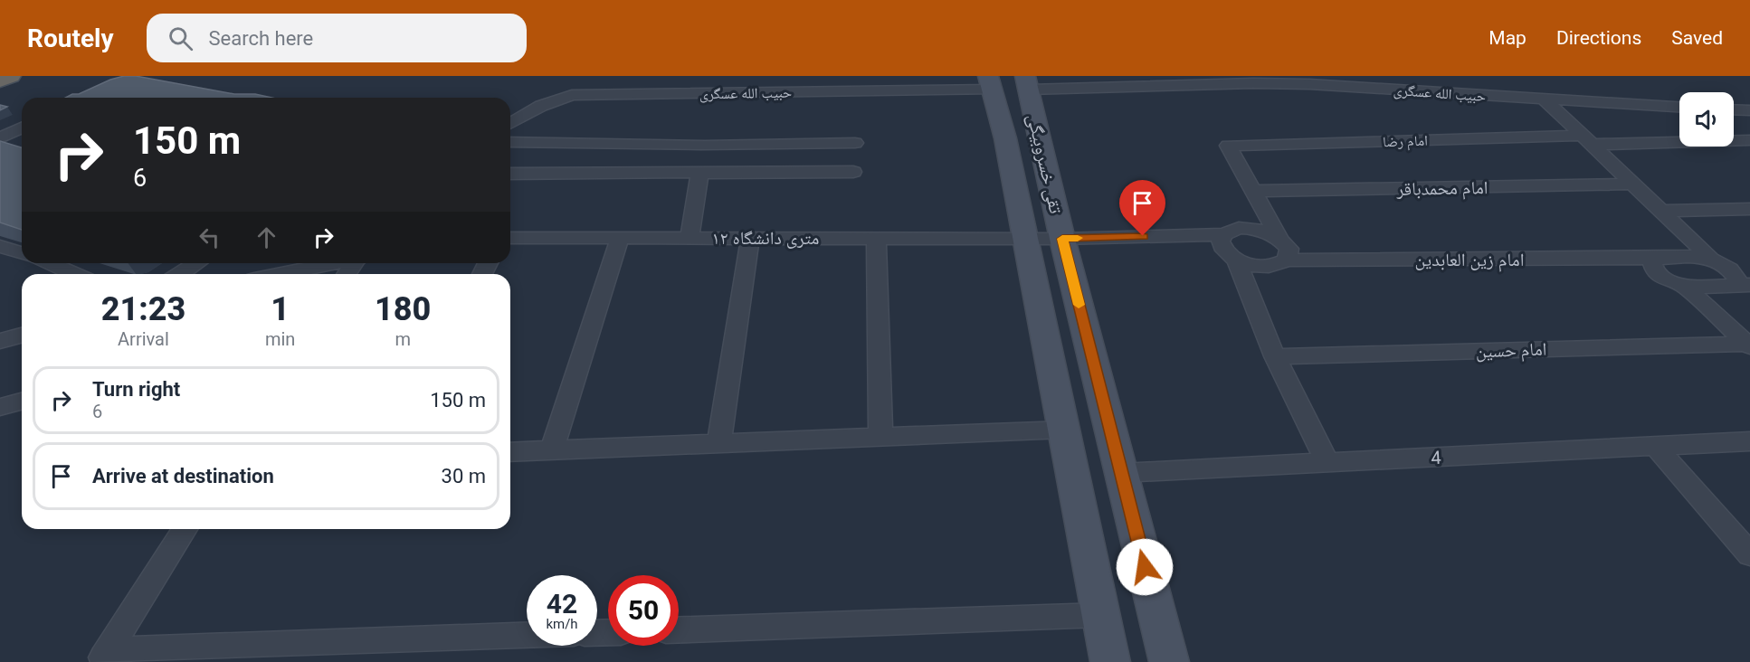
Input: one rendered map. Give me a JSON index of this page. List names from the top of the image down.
{
  "streets": {
    "main road": ["تقی خسروبیگی"],
    "street": [
      "حبیب الله عسگری",
      "امام رضا",
      "امام محمدباقر",
      "۱۲ متری دانشگاه",
      "امام زین العابدین",
      "امام حسین",
      "4"
    ]
  },
  "crossings": [
    ["حبیب الله عسگری", "تقی خسروبیگی"],
    ["امام رضا", "امام محمدباقر"],
    ["تقی خسروبیگی", "۱۲ متری دانشگاه"],
    ["تقی خسروبیگی", "4"]
  ],
  "page": {
    "header": "Routely",
    "search": "Search here",
    "nav": ["Map", "Directions", "Saved"],
    "turn": ["150 m", "6"],
    "eta": [
      "21:23",
      "Arrival",
      "1",
      "min",
      "180",
      "m"
    ],
    "list": [
      {
        "name": "Turn right",
        "note": "6",
        "value": "150 m"
      },
      {
        "name": "Arrive at destination",
        "value": "30 m"
      }
    ],
    "speed": "42 km/h",
    "limit": "50"
  }
}
